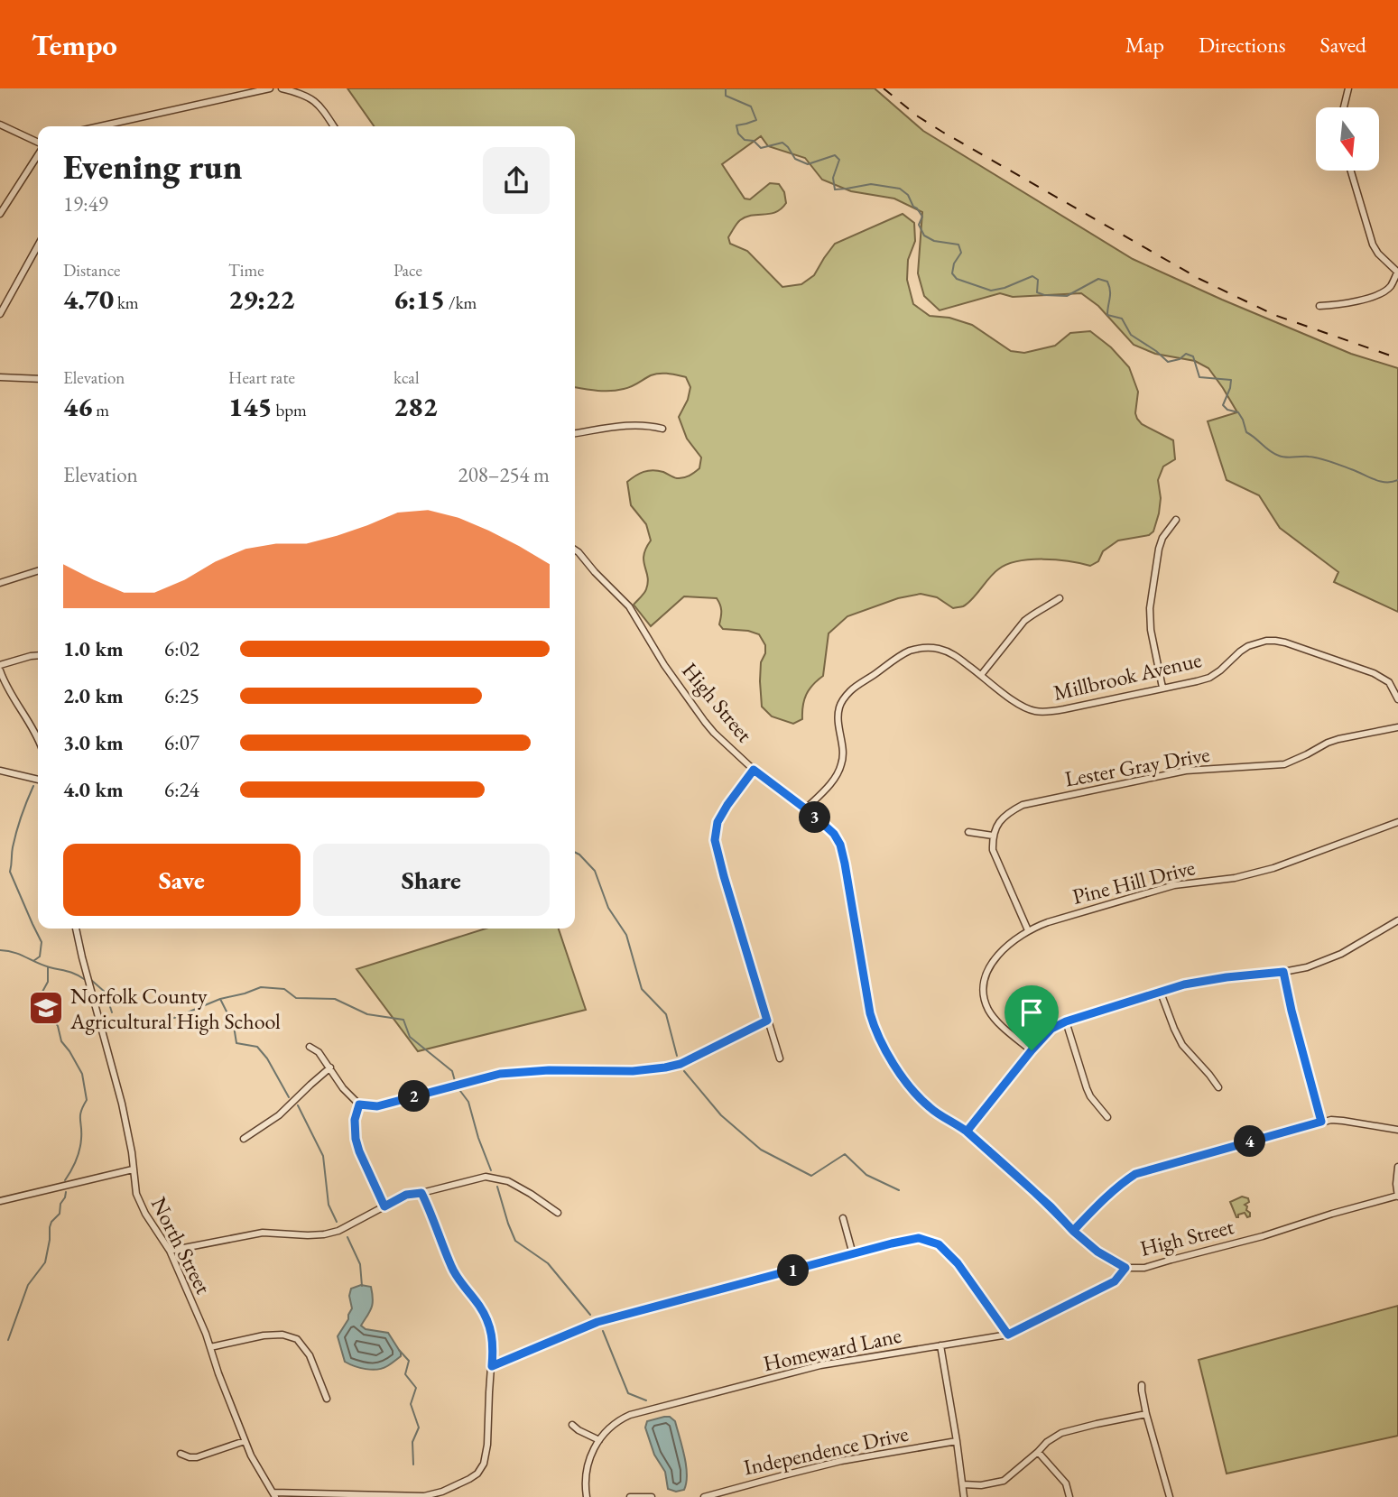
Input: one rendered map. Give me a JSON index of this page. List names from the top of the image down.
{
  "streets": {
    "street": [
      "Millbrook Avenue",
      "High Street",
      "Lester Gray Drive",
      "Pine Hill Drive",
      "North Street",
      "Homeward Lane",
      "Independence Drive"
    ]
  },
  "crossings": [
    ["Millbrook Avenue", "High Street"],
    ["High Street", "Homeward Lane"]
  ],
  "places": {
    "school or university": ["Norfolk County Agricultural High School"]
  },
  "north": "bottom",
  "page": {
    "header": "Tempo",
    "nav": ["Map", "Directions", "Saved"],
    "heading": ["Evening run", "19:49"],
    "stats": [
      ["Distance", "4.70 km"],
      ["Time", "29:22"],
      ["Pace", "6:15 /km"],
      ["Elevation", "46 m"],
      ["Heart rate", "145 bpm"],
      ["kcal", "282"]
    ],
    "chart": ["Elevation", "208–254 m"],
    "list": [
      {
        "name": "1.0 km",
        "note": "6:02"
      },
      {
        "name": "2.0 km",
        "note": "6:25"
      },
      {
        "name": "3.0 km",
        "note": "6:07"
      },
      {
        "name": "4.0 km",
        "note": "6:24"
      }
    ],
    "pins": [
      "3",
      "2",
      "4",
      "1"
    ],
    "buttons": ["Save", "Share"]
  }
}
